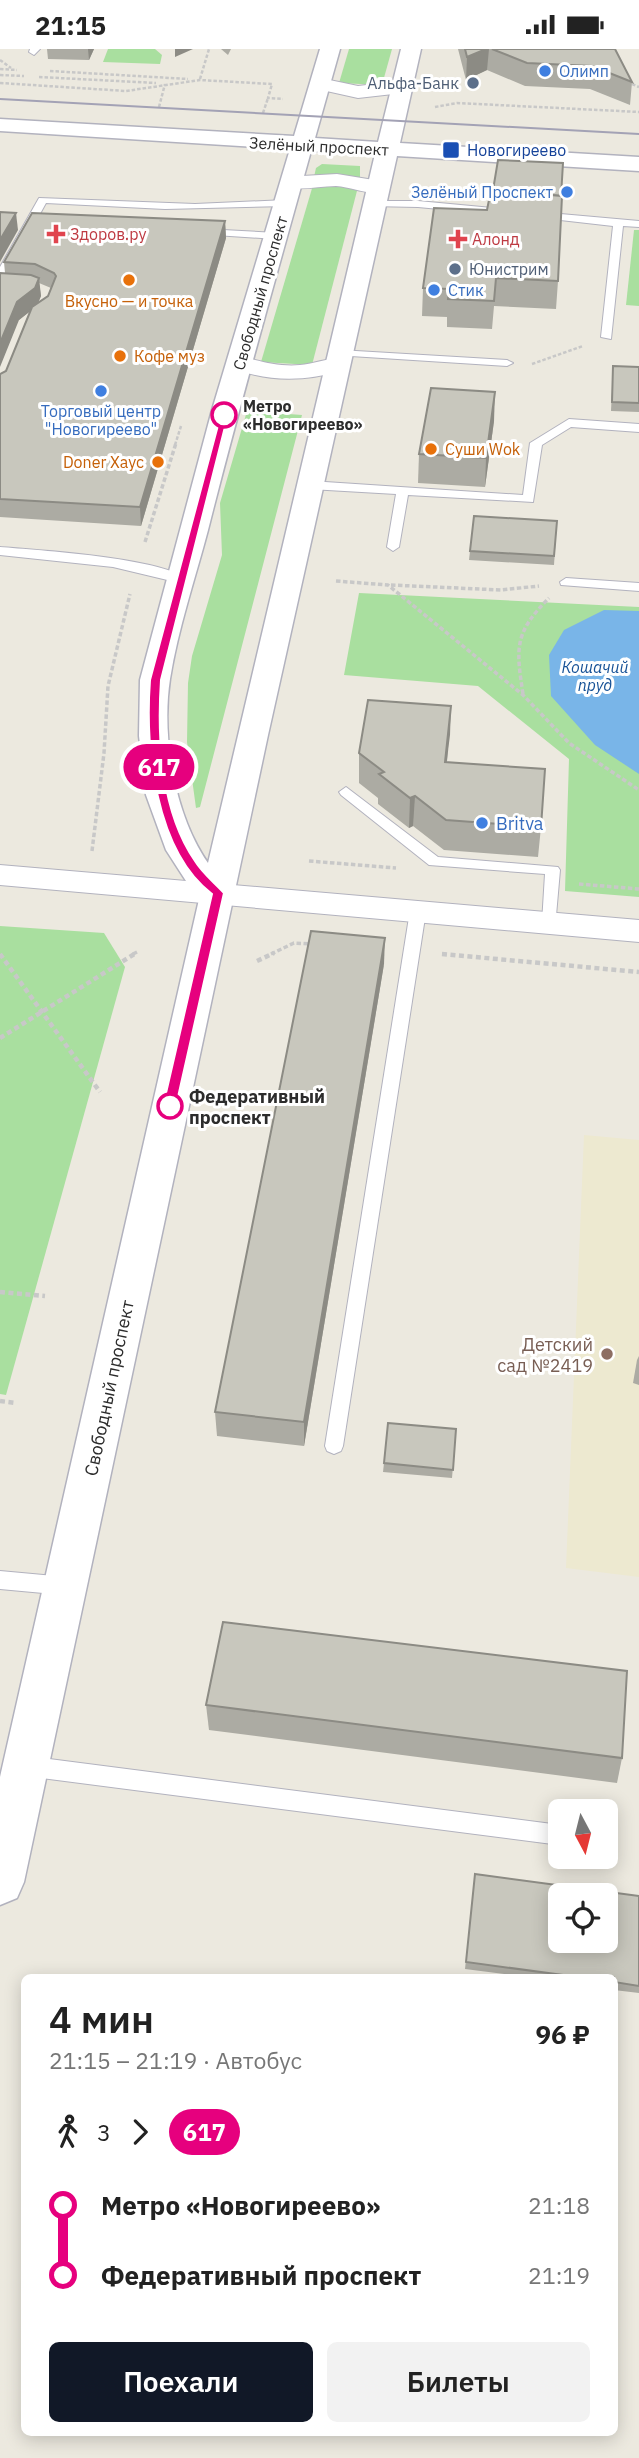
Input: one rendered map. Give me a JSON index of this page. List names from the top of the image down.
{
  "streets": {
    "main road": ["Зелёный проспект", "Свободный проспект"]
  },
  "crossings": [
    ["Зелёный проспект", "Свободный проспект"]
  ],
  "water": ["Кошачий пруд"],
  "places": {
    "other": [
      "Олимп",
      "Альфа-Банк",
      "Зелёный Проспект",
      "Юнистрим",
      "Вкусно — и точка",
      "Стик",
      "Кофе муз",
      "Торговый центр \"Новогиреево\"",
      "Метро «Новогиреево»",
      "Суши Wok",
      "Doner Хаус",
      "Britva",
      "Федеративный проспект",
      "Детский сад №2419"
    ],
    "transit": ["Новогиреево"],
    "health": ["Здоров.ру", "Алонд"]
  },
  "lines": ["bus line 617"],
  "north": "bottom",
  "page": {
    "status": "21:15",
    "on_map": "617",
    "heading": ["4 мин", "21:15 – 21:19 · Автобус", "96 ₽"],
    "legs": ["3", "617"],
    "list": [
      {
        "name": "Метро «Новогиреево»",
        "value": "21:18"
      },
      {
        "name": "Федеративный проспект",
        "value": "21:19"
      }
    ],
    "buttons": ["Поехали", "Билеты"]
  }
}
